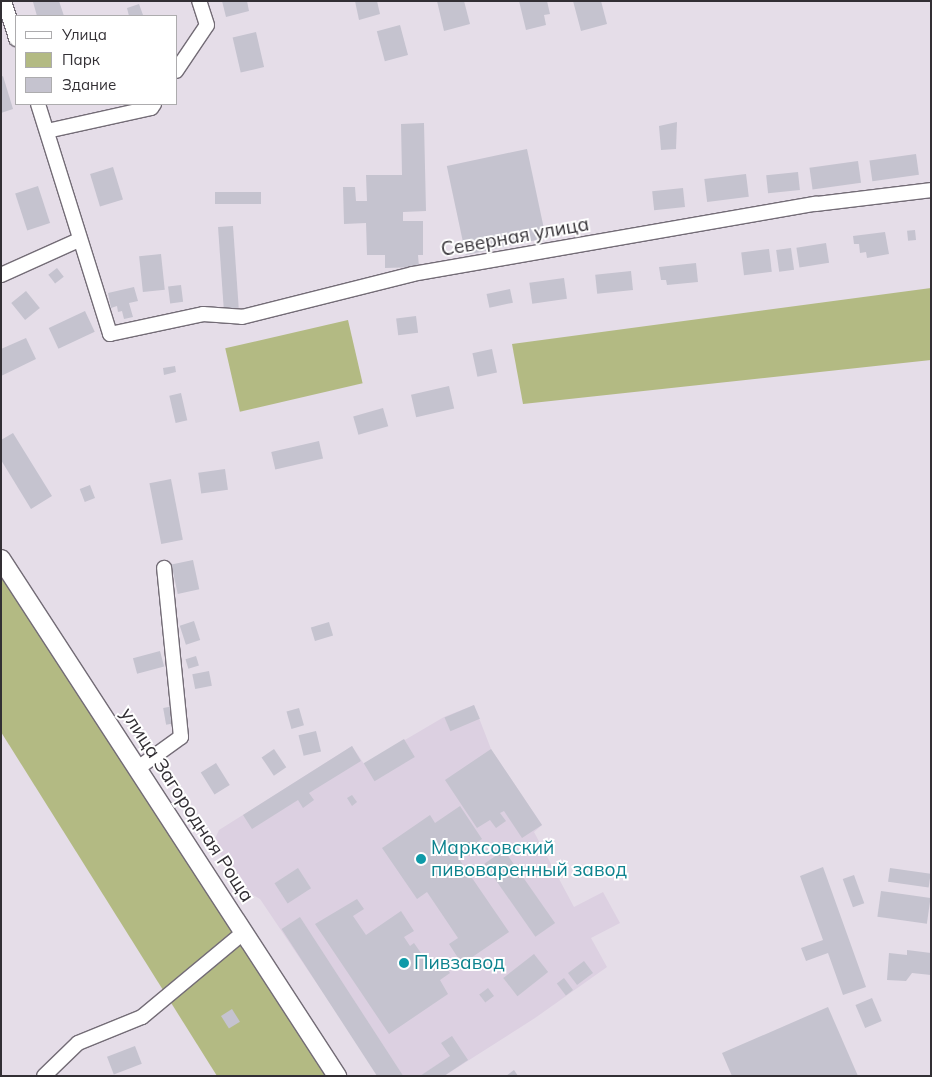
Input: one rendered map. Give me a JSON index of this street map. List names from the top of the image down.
{
  "streets": {
    "street": ["Северная улица", "улица Загородная Роща"]
  },
  "places": ["Марксовский пивоваренный завод", "Пивзавод"],
  "legend": ["Улица", "Парк", "Здание"]
}
